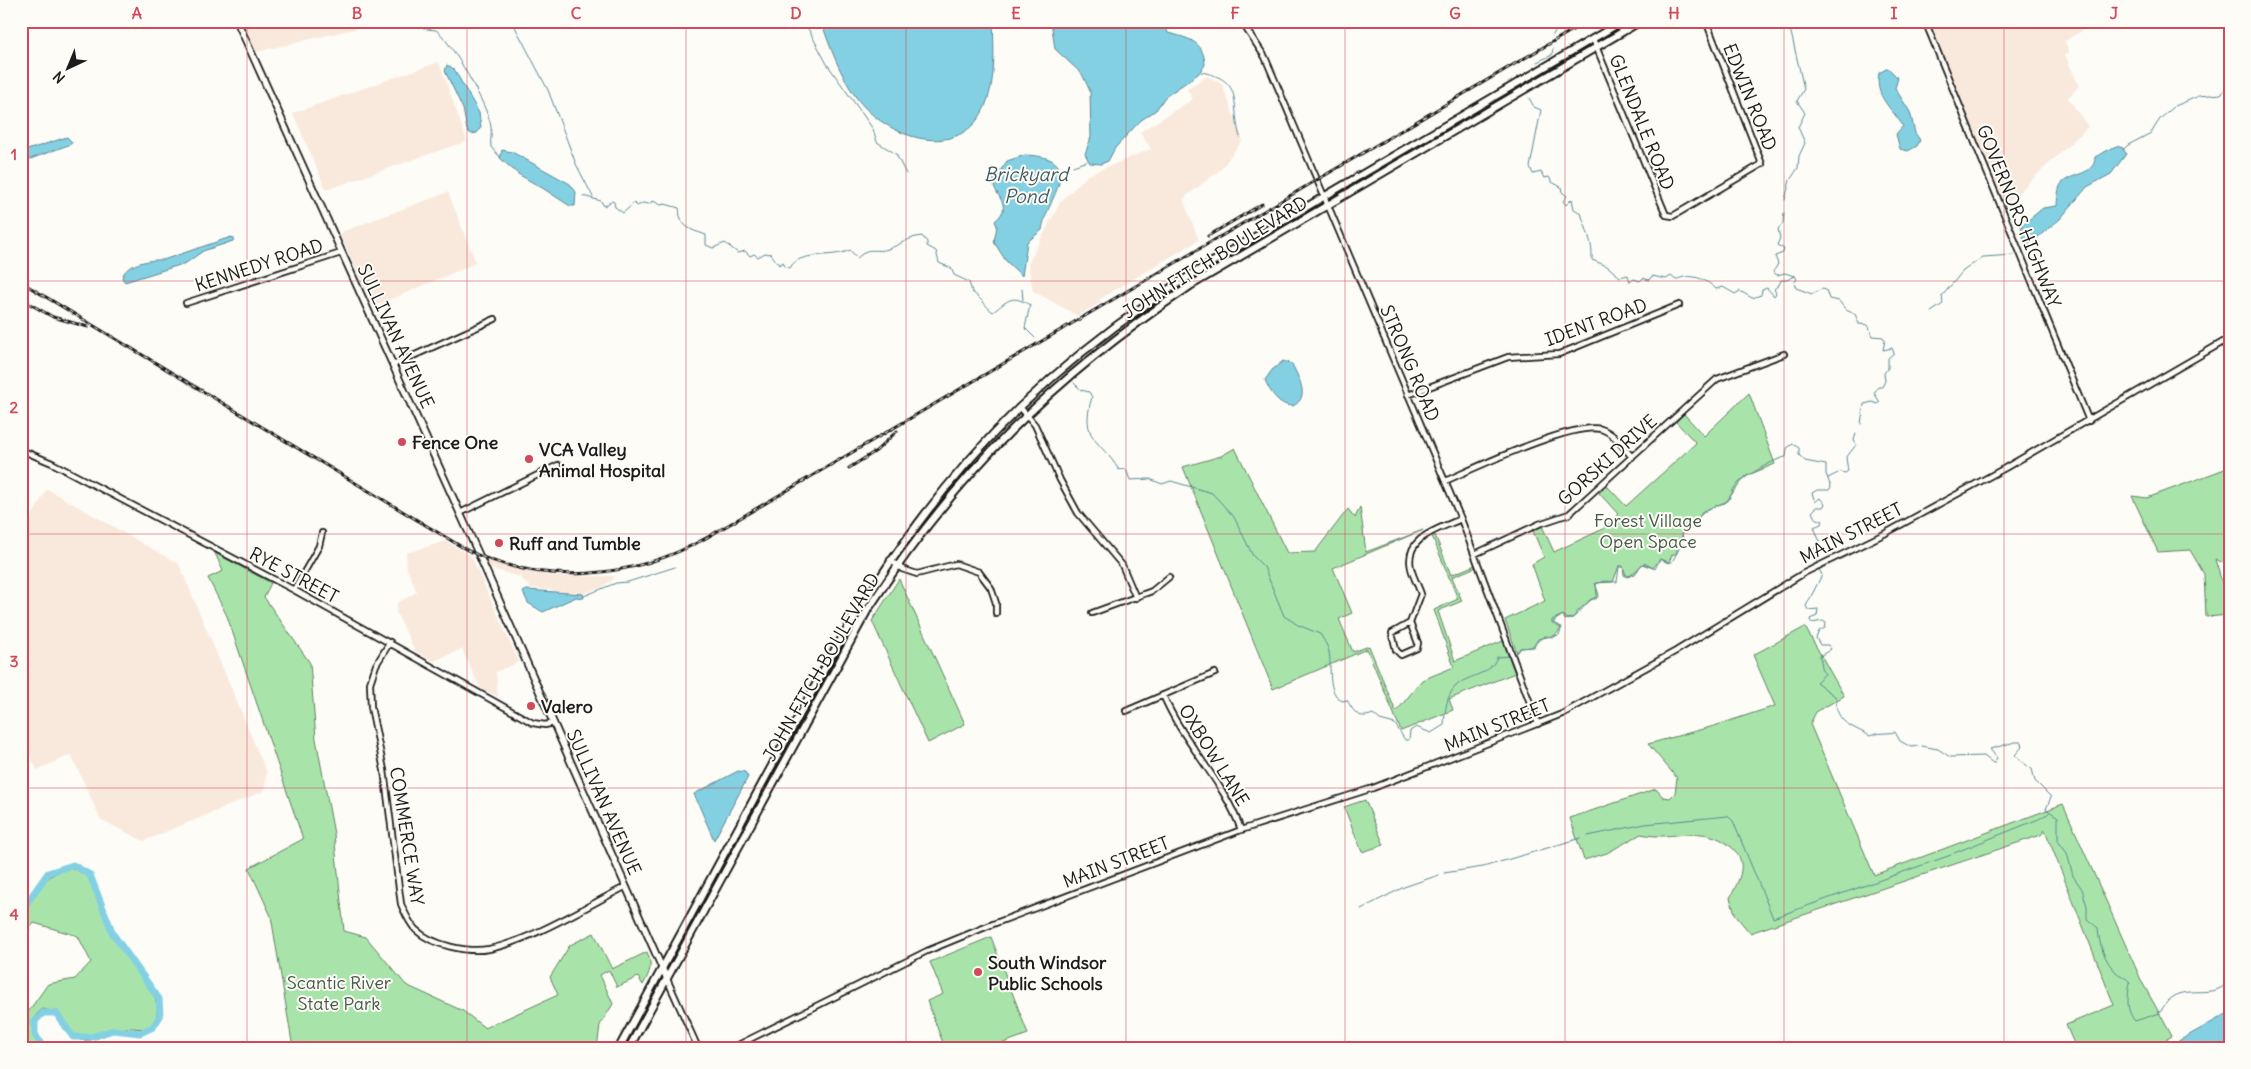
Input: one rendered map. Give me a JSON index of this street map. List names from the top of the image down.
{
  "streets": {
    "highway": ["JOHN FITCH BOULEVARD"],
    "main road": ["SULLIVAN AVENUE"],
    "street": [
      "EDWIN ROAD",
      "GLENDALE ROAD",
      "GOVERNORS HIGHWAY",
      "KENNEDY ROAD",
      "IDENT ROAD",
      "STRONG ROAD",
      "GORSKI DRIVE",
      "MAIN STREET",
      "RYE STREET",
      "OXBOW LANE",
      "COMMERCE WAY"
    ]
  },
  "crossings": [
    ["EDWIN ROAD", "GLENDALE ROAD"],
    ["GLENDALE ROAD", "JOHN FITCH BOULEVARD"],
    ["GOVERNORS HIGHWAY", "MAIN STREET"],
    ["JOHN FITCH BOULEVARD", "SULLIVAN AVENUE"],
    ["JOHN FITCH BOULEVARD", "STRONG ROAD"],
    ["KENNEDY ROAD", "SULLIVAN AVENUE"],
    ["IDENT ROAD", "STRONG ROAD"],
    ["SULLIVAN AVENUE", "RYE STREET"],
    ["SULLIVAN AVENUE", "COMMERCE WAY"],
    ["STRONG ROAD", "GORSKI DRIVE"],
    ["STRONG ROAD", "MAIN STREET"],
    ["MAIN STREET", "OXBOW LANE"],
    ["RYE STREET", "COMMERCE WAY"]
  ],
  "water": ["Brickyard Pond"],
  "parks": ["Forest Village Open Space", "Scantic River State Park"],
  "places": [
    "Fence One",
    "VCA Valley Animal Hospital",
    "Ruff and Tumble",
    "Valero",
    "South Windsor Public Schools"
  ],
  "north": "bottom left",
  "grid": {
    "columns": [
      "A",
      "B",
      "C",
      "D",
      "E",
      "F",
      "G",
      "H",
      "I",
      "J"
    ],
    "rows": [
      "1",
      "2",
      "3",
      "4"
    ]
  }
}
